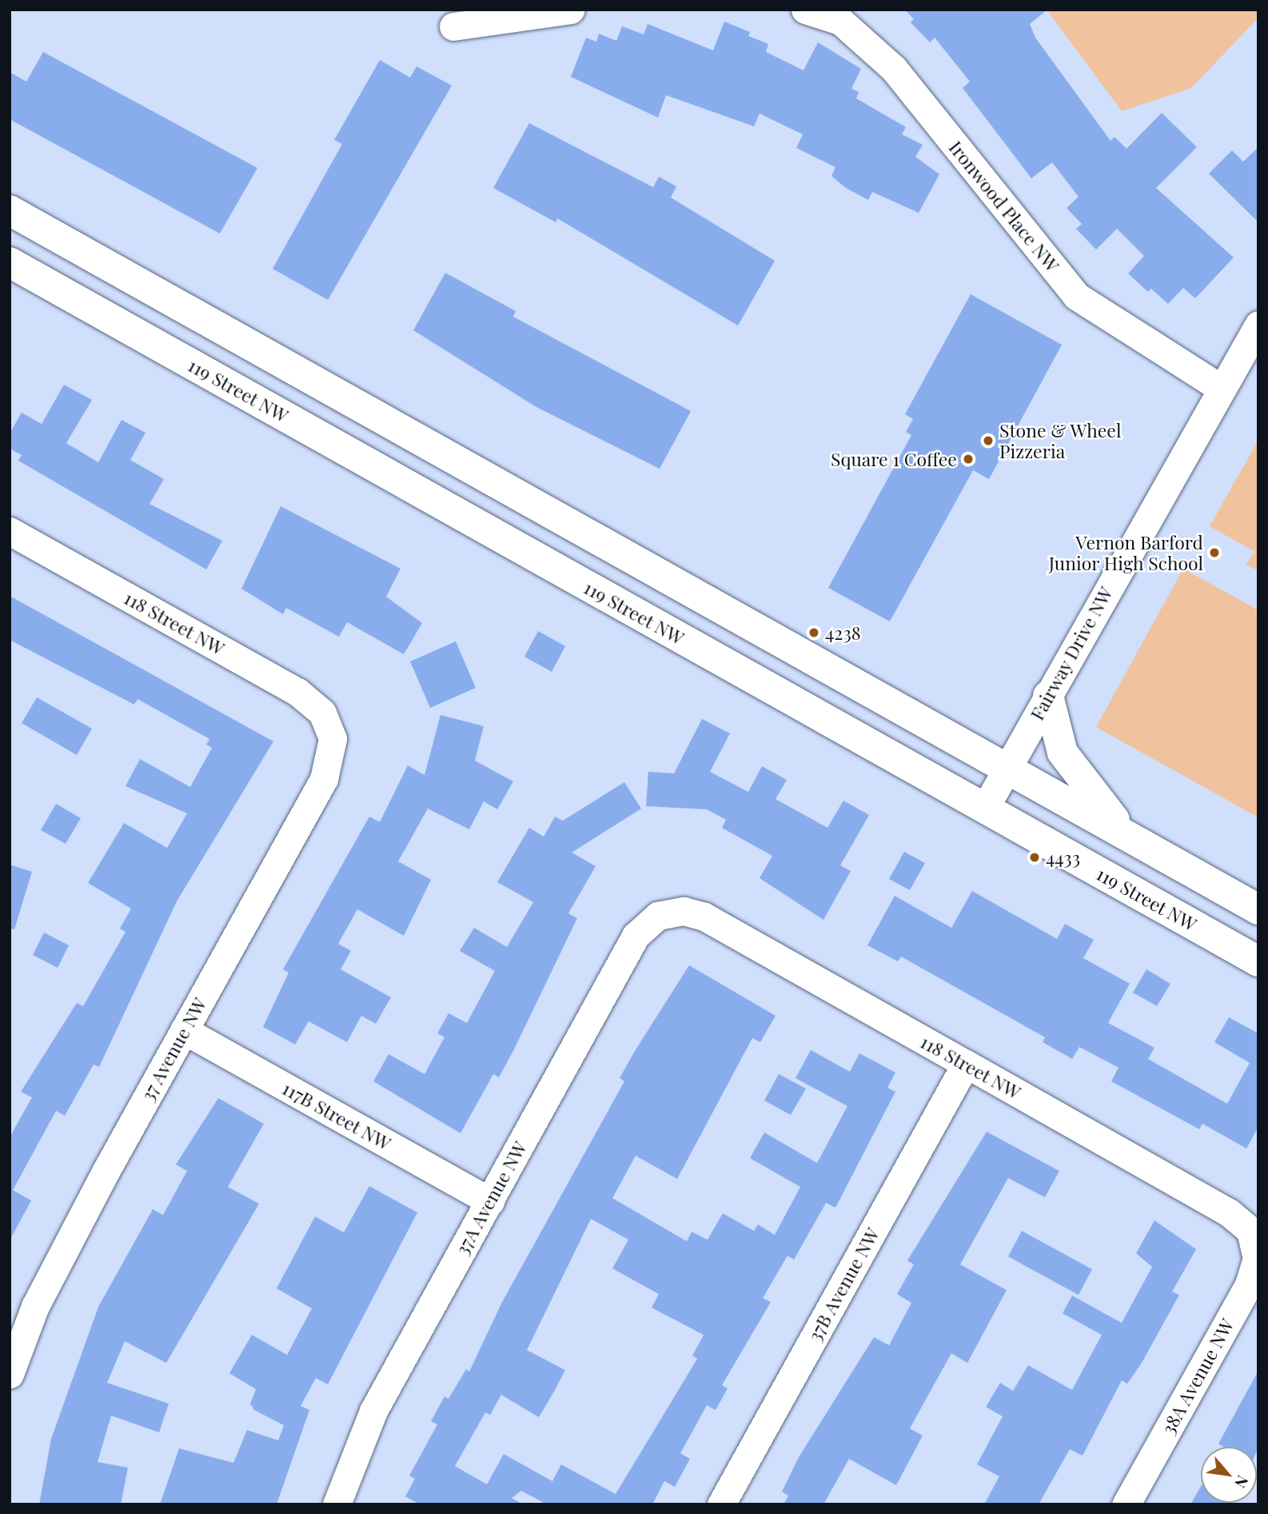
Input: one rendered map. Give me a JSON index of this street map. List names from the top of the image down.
{
  "streets": {
    "main road": ["119 Street NW"],
    "street": [
      "Ironwood Place NW",
      "118 Street NW",
      "Fairway Drive NW",
      "37 Avenue NW",
      "117B Street NW",
      "37A Avenue NW",
      "37B Avenue NW",
      "38A Avenue NW"
    ]
  },
  "crossings": [
    ["Ironwood Place NW", "Fairway Drive NW"],
    ["119 Street NW", "Fairway Drive NW"],
    ["118 Street NW", "37 Avenue NW"],
    ["118 Street NW", "37A Avenue NW"],
    ["118 Street NW", "37B Avenue NW"],
    ["118 Street NW", "38A Avenue NW"],
    ["37 Avenue NW", "117B Street NW"],
    ["117B Street NW", "37A Avenue NW"]
  ],
  "places": [
    "Stone & Wheel Pizzeria",
    "Square 1 Coffee",
    "Vernon Barford Junior High School",
    "4238",
    "4433"
  ],
  "north": "bottom right"
}
